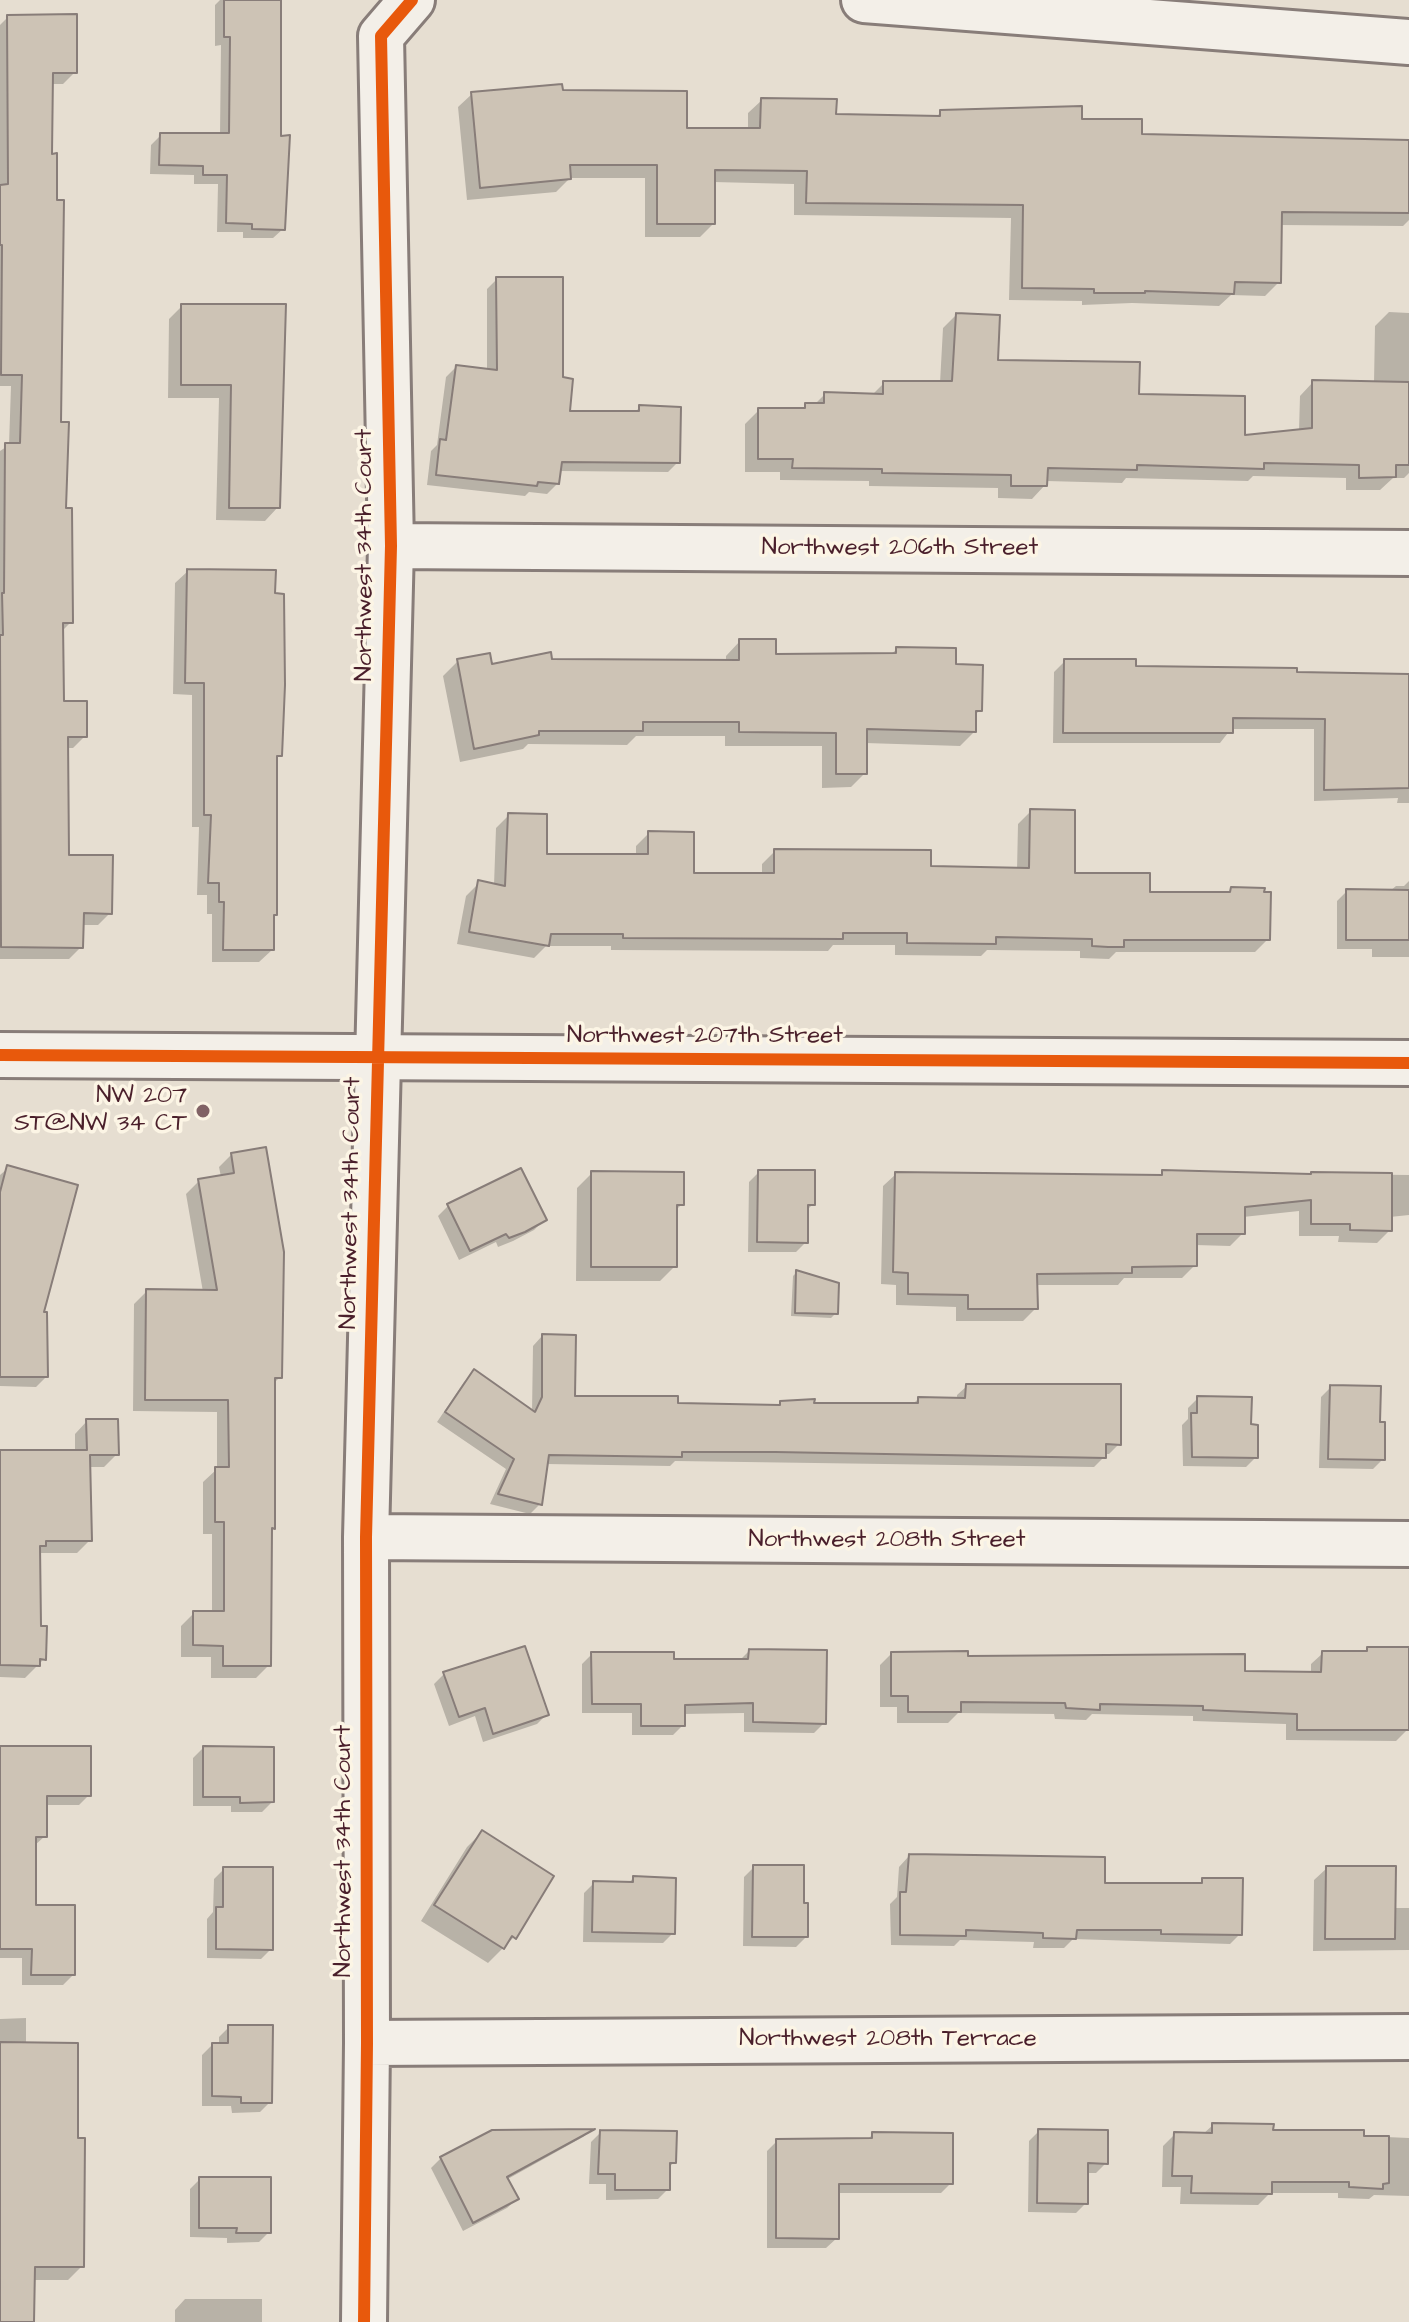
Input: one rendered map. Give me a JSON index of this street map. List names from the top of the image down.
{
  "streets": {
    "street": [
      "Northwest 206th Street",
      "Northwest 34th Court",
      "Northwest 207th Street",
      "Northwest 208th Street",
      "Northwest 208th Terrace"
    ]
  },
  "crossings": [
    ["Northwest 206th Street", "Northwest 34th Court"],
    ["Northwest 34th Court", "Northwest 207th Street"],
    ["Northwest 34th Court", "Northwest 208th Street"],
    ["Northwest 34th Court", "Northwest 208th Terrace"]
  ],
  "places": ["NW 207 ST@NW 34 CT"]
}
